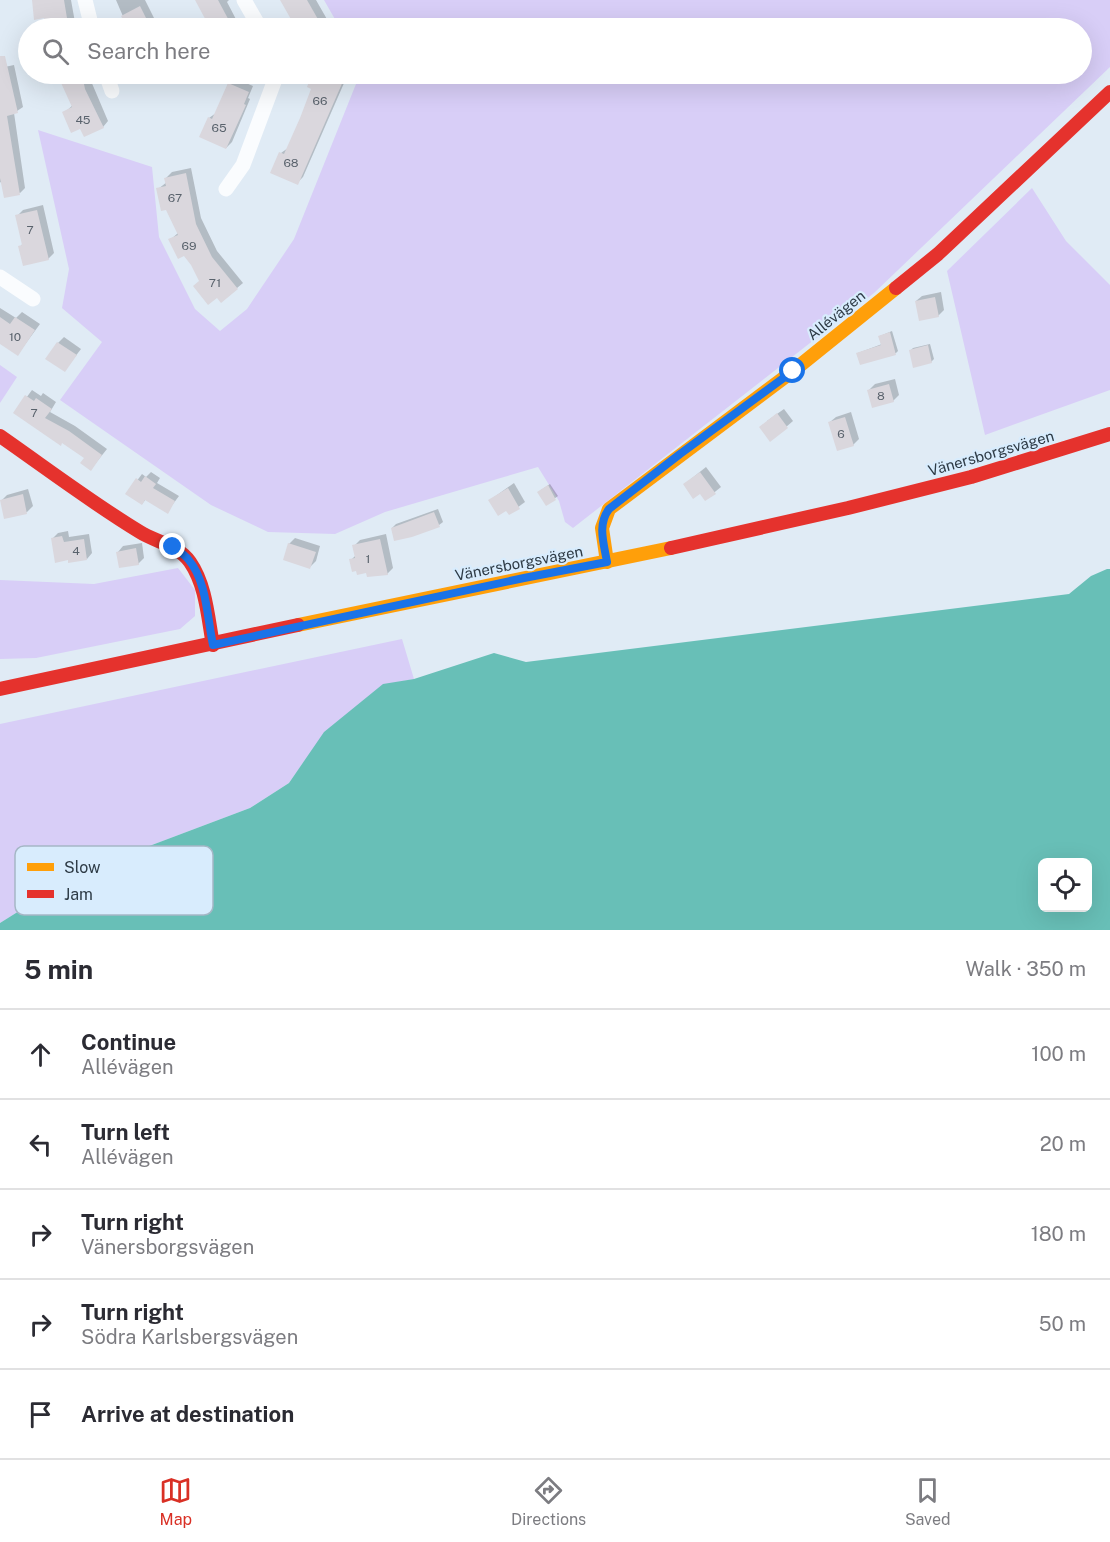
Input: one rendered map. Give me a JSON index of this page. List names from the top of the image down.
{
  "streets": {
    "main road": ["Allévägen", "Vänersborgsvägen"]
  },
  "crossings": [
    ["Allévägen", "Vänersborgsvägen"]
  ],
  "house_numbers": [
    "66",
    "45",
    "65",
    "68",
    "67",
    "7",
    "69",
    "71",
    "10",
    "8",
    "7",
    "6",
    "4",
    "1"
  ],
  "legend": ["Slow", "Jam"],
  "page": {
    "search": "Search here",
    "heading": ["5 min", "Walk · 350 m"],
    "list": [
      ["Continue", "Allévägen", "100 m"],
      ["Turn left", "Allévägen", "20 m"],
      ["Turn right", "Vänersborgsvägen", "180 m"],
      ["Turn right", "Södra Karlsbergsvägen", "50 m"],
      "Arrive at destination"
    ],
    "nav": ["Map", "Directions", "Saved"]
  }
}
